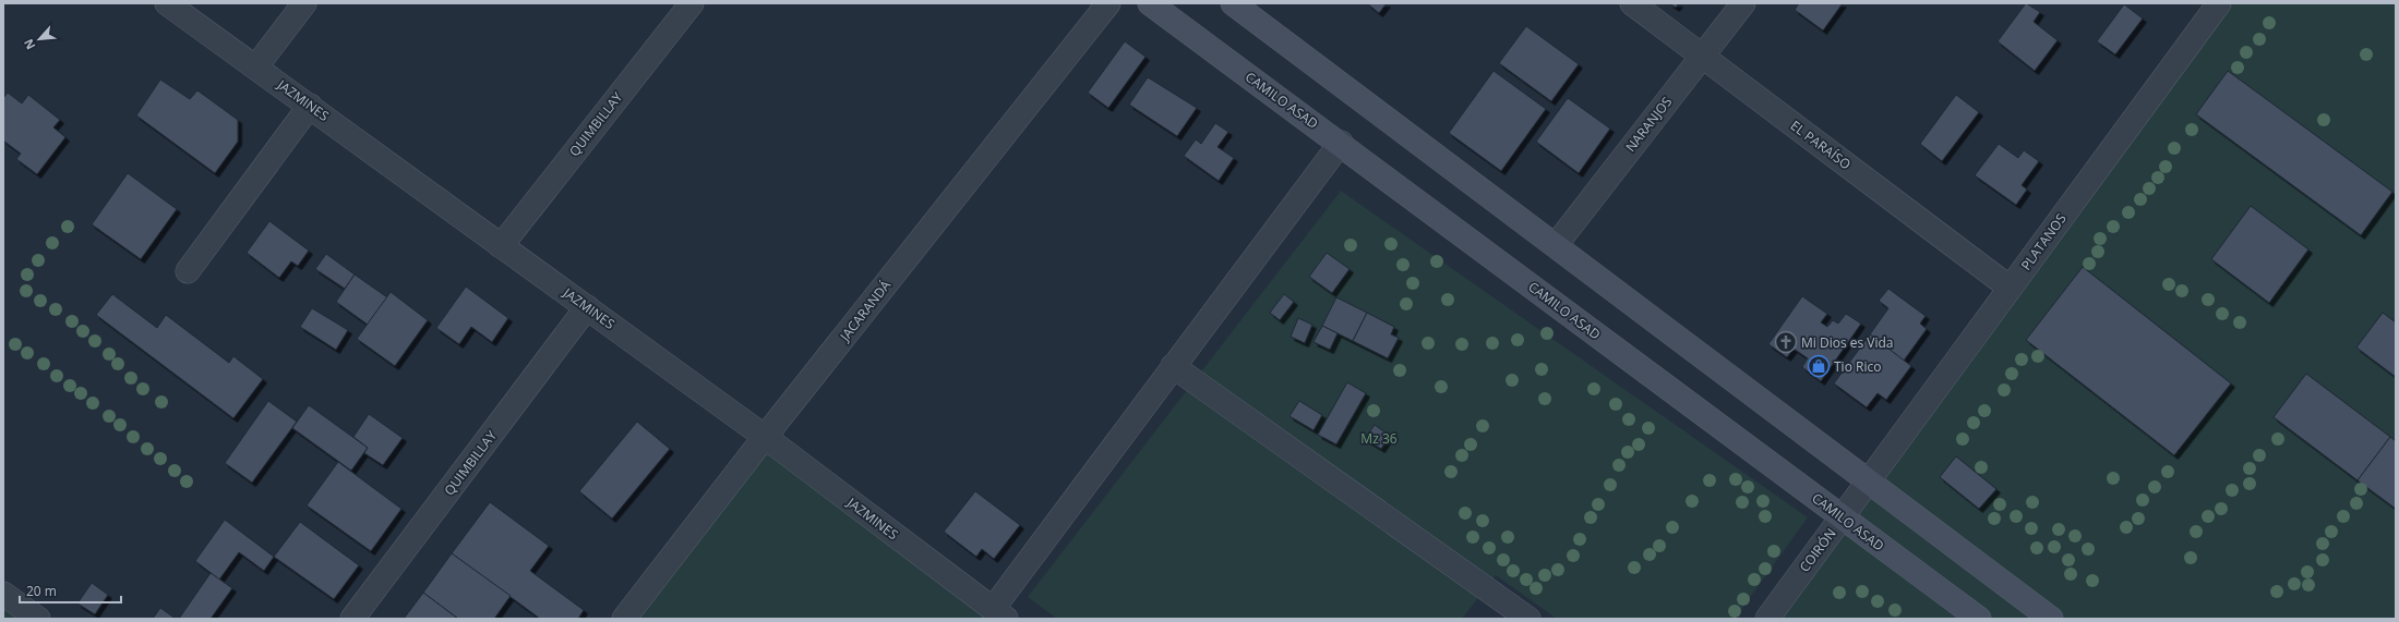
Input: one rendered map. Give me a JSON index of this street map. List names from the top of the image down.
{
  "streets": {
    "street": [
      "JAZMINES",
      "CAMILO ASAD",
      "QUIMBILLAY",
      "NARANJOS",
      "EL PARAÍSO",
      "PLATANOS",
      "JACARANDÁ",
      "COIRÓN"
    ]
  },
  "crossings": [
    ["JAZMINES", "QUIMBILLAY"],
    ["JAZMINES", "JACARANDÁ"],
    ["CAMILO ASAD", "COIRÓN"],
    ["NARANJOS", "EL PARAÍSO"],
    ["EL PARAÍSO", "PLATANOS"],
    ["PLATANOS", "COIRÓN"]
  ],
  "parks": ["Mz 36"],
  "places": {
    "church": ["Mi Dios es Vida"],
    "shop": ["Tio Rico"]
  },
  "scale_bar": "20 m",
  "north": "bottom left"
}
